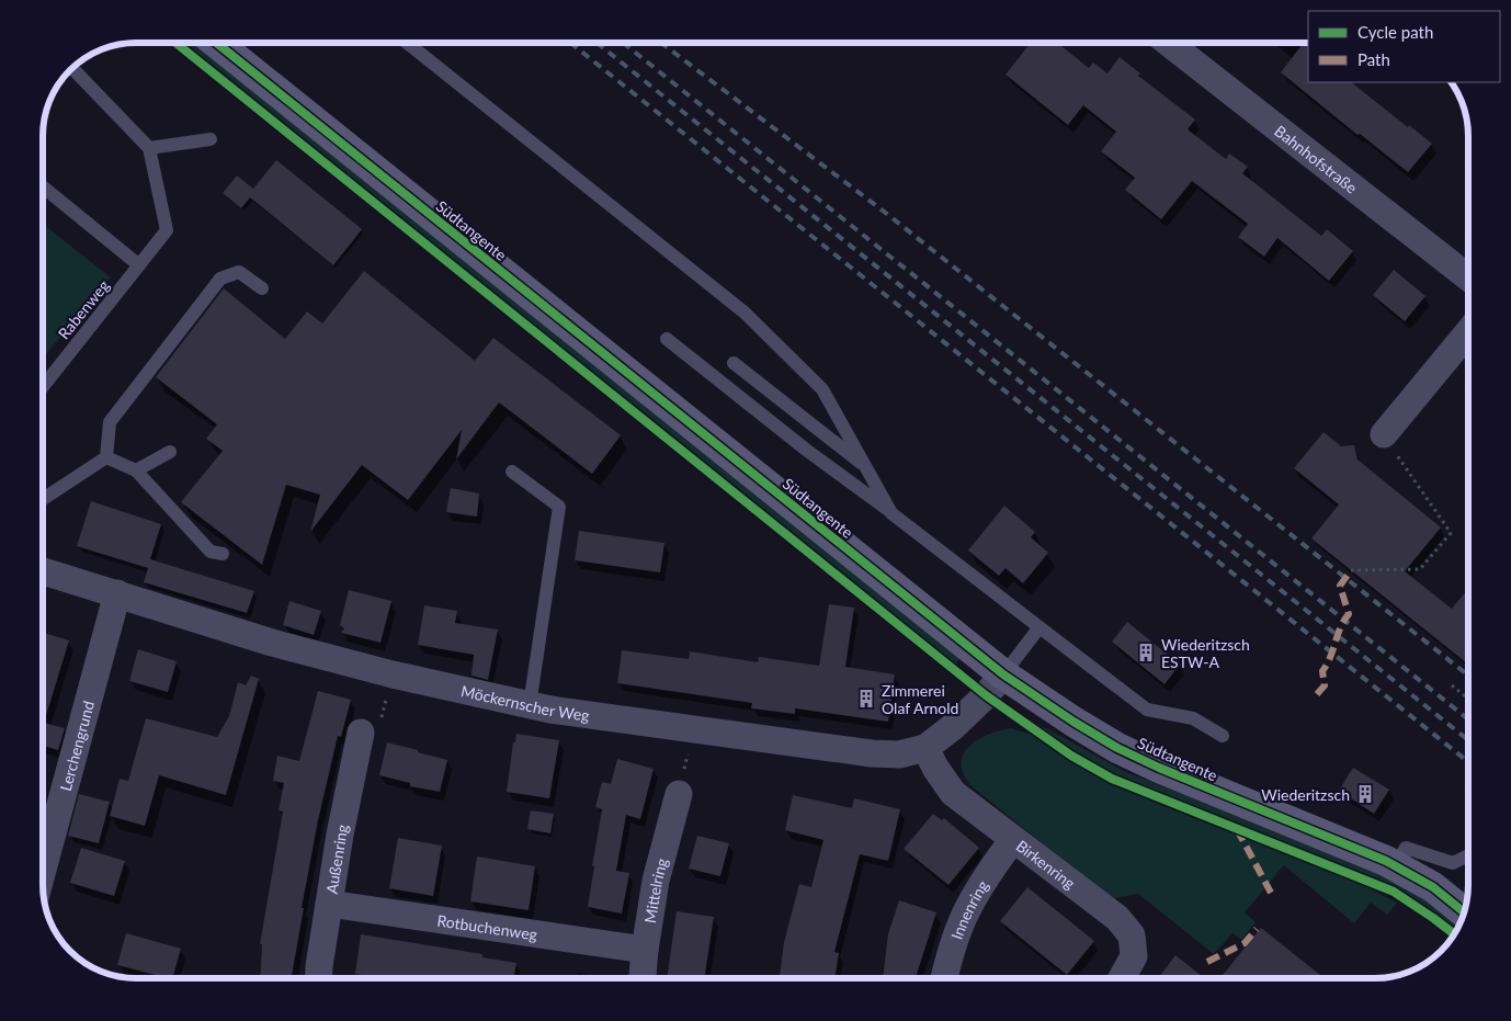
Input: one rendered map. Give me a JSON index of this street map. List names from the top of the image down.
{
  "streets": {
    "street": [
      "Bahnhofstraße",
      "Südtangente",
      "Möckernscher Weg",
      "Lerchengrund",
      "Außenring",
      "Birkenring",
      "Mittelring",
      "Innenring",
      "Rotbuchenweg"
    ],
    "lane": ["Rabenweg"]
  },
  "crossings": [
    ["Südtangente", "Möckernscher Weg"],
    ["Möckernscher Weg", "Lerchengrund"],
    ["Möckernscher Weg", "Birkenring"],
    ["Außenring", "Rotbuchenweg"],
    ["Birkenring", "Innenring"],
    ["Mittelring", "Rotbuchenweg"]
  ],
  "places": {
    "building": ["Wiederitzsch ESTW-A", "Zimmerei Olaf Arnold", "Wiederitzsch"]
  },
  "legend": ["Cycle path", "Path"]
}
